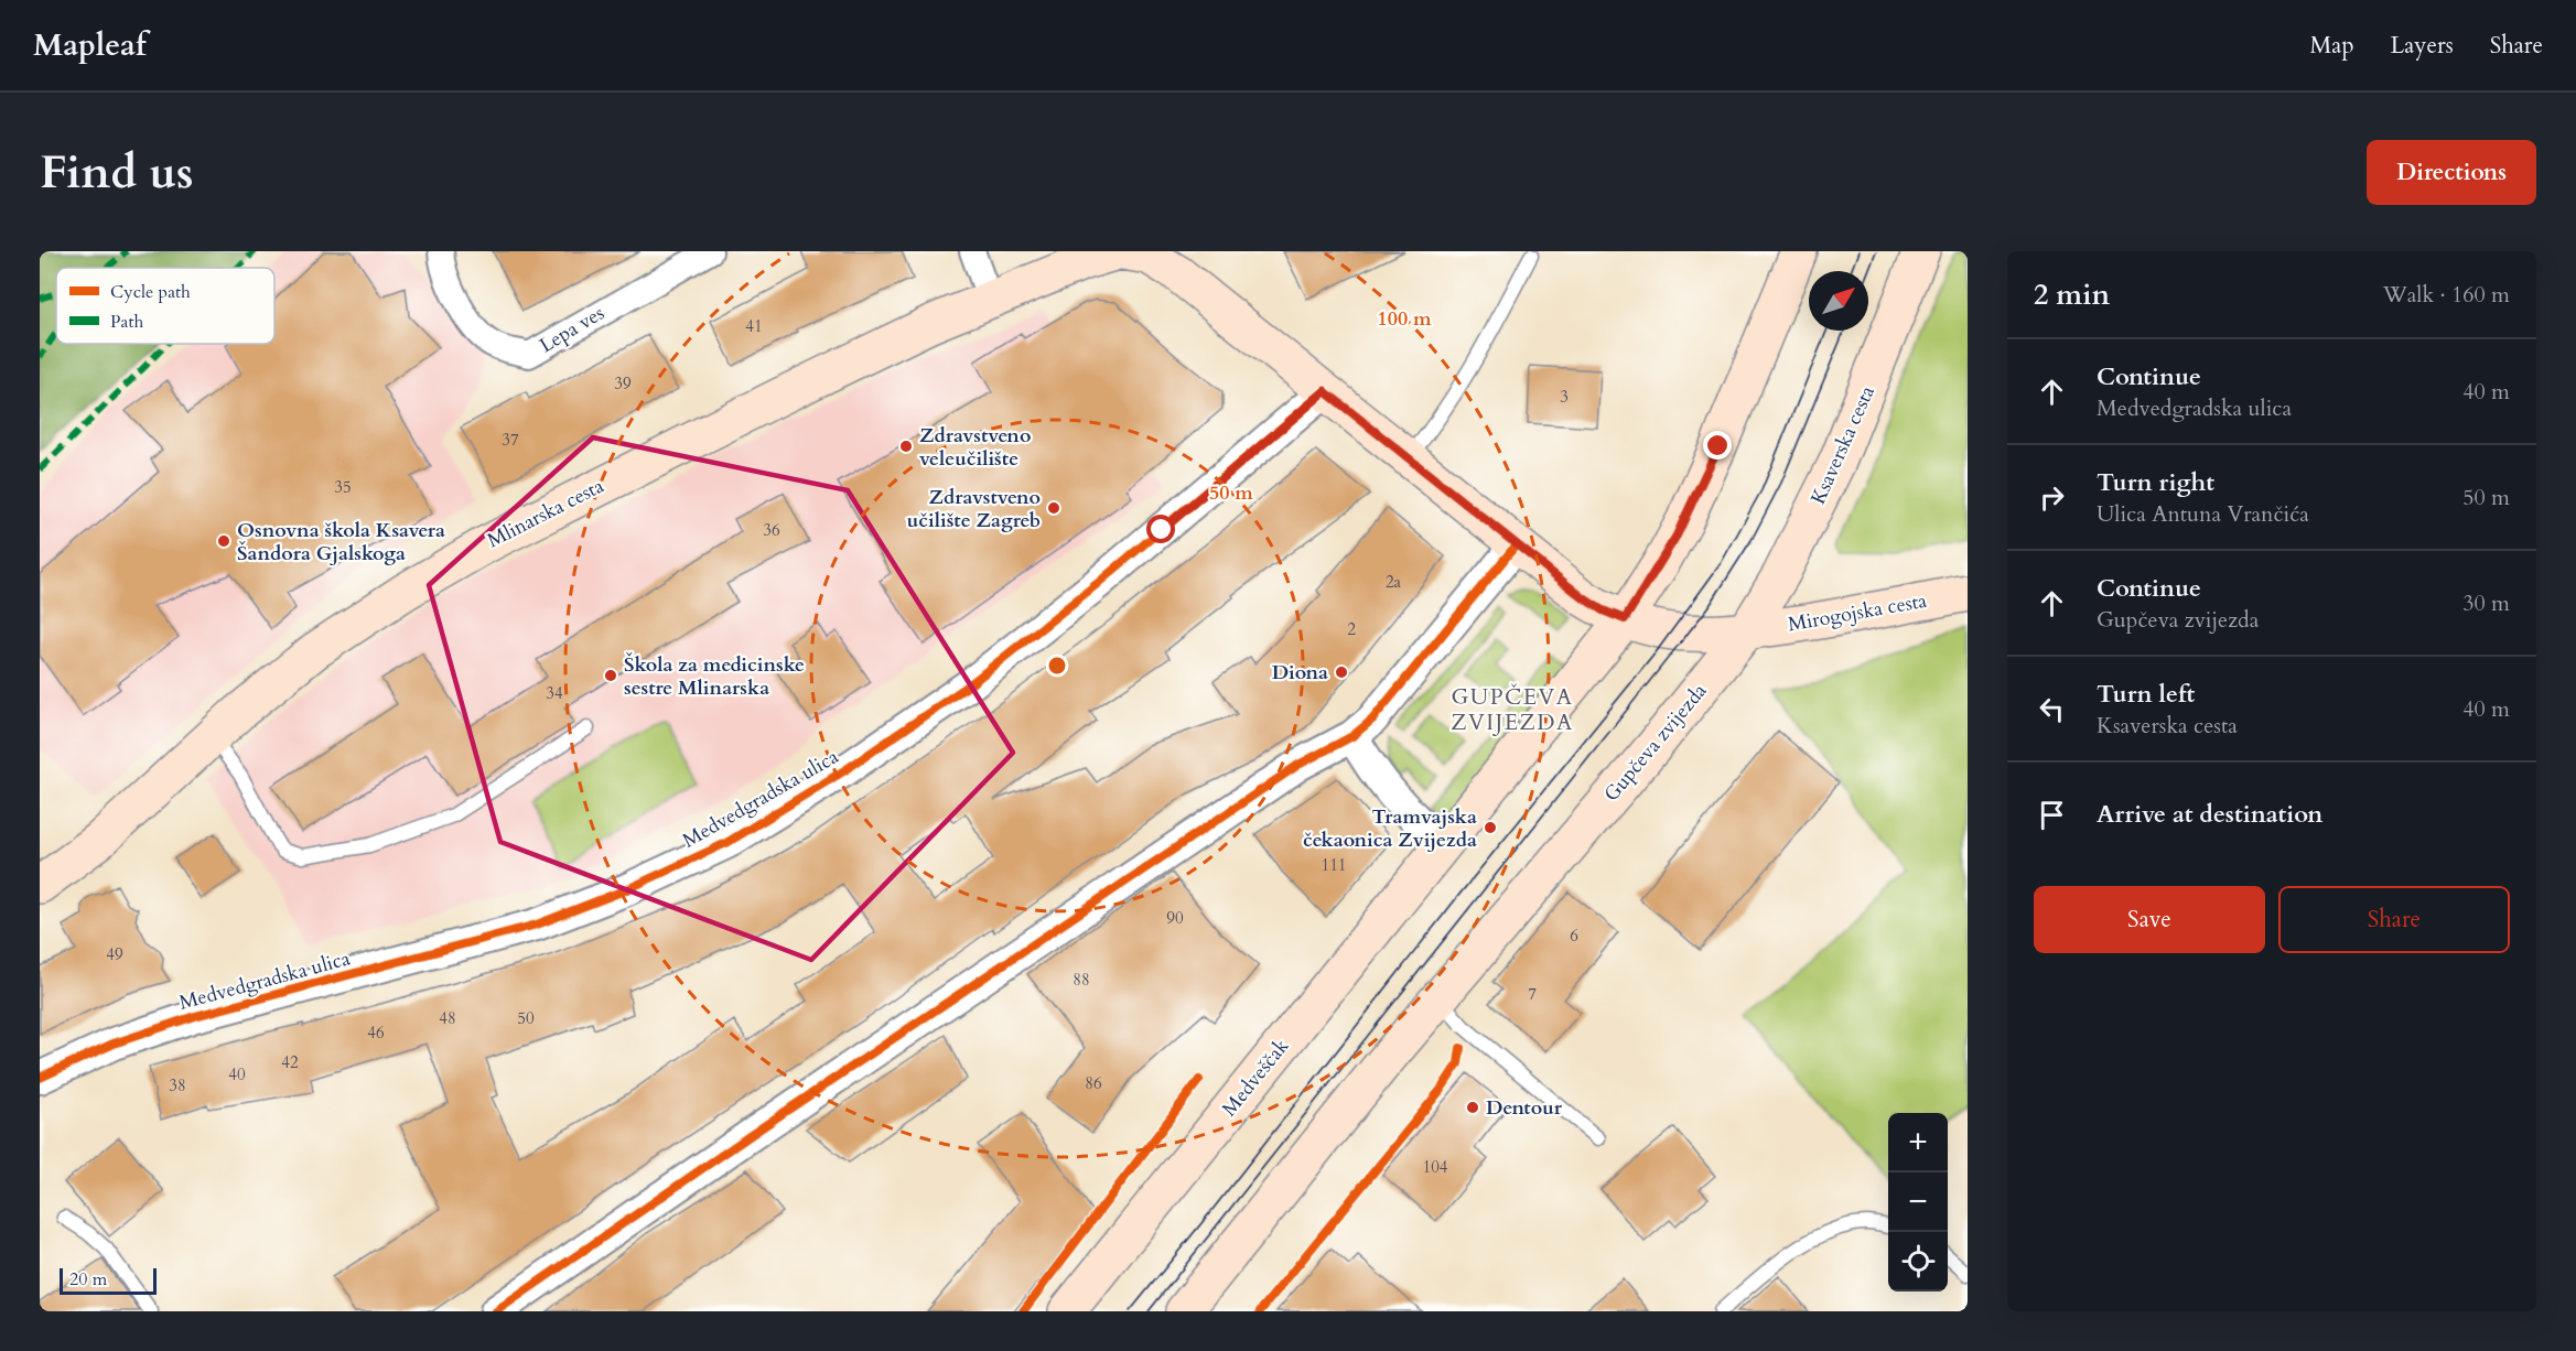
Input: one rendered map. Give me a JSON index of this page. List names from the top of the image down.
{
  "streets": {
    "main road": [
      "Ksaverska cesta",
      "Mlinarska cesta",
      "Mirogojska cesta",
      "Gupčeva zvijezda",
      "Medveščak"
    ],
    "street": ["Lepa ves", "Medvedgradska ulica"]
  },
  "crossings": [
    ["Ksaverska cesta", "Mirogojska cesta"],
    ["Ksaverska cesta", "Gupčeva zvijezda"],
    ["Mirogojska cesta", "Gupčeva zvijezda"]
  ],
  "districts": ["GUPČEVA ZVIJEZDA"],
  "places": [
    "Zdravstveno veleučilište",
    "Zdravstveno učilište Zagreb",
    "Osnovna škola Ksavera Šandora Gjalskoga",
    "Diona",
    "Škola za medicinske sestre Mlinarska",
    "Tramvajska čekaonica Zvijezda",
    "Dentour"
  ],
  "house_numbers": [
    "41",
    "39",
    "3",
    "37",
    "35",
    "36",
    "2a",
    "2",
    "34",
    "111",
    "90",
    "6",
    "49",
    "88",
    "7",
    "48",
    "50",
    "46",
    "42",
    "40",
    "86",
    "38",
    "104"
  ],
  "legend": ["Cycle path", "Path"],
  "scale_bar": "20 m",
  "north": "top right",
  "page": {
    "header": "Mapleaf",
    "nav": ["Map", "Layers", "Share"],
    "buttons": [
      "Directions",
      ["Save", "Share"]
    ],
    "title": "Find us",
    "heading": ["2 min", "Walk · 160 m"],
    "list": [
      ["Continue", "Medvedgradska ulica", "40 m"],
      ["Turn right", "Ulica Antuna Vrančića", "50 m"],
      ["Continue", "Gupčeva zvijezda", "30 m"],
      ["Turn left", "Ksaverska cesta", "40 m"],
      "Arrive at destination"
    ],
    "map_buttons": ["+", "−"],
    "scale": "20 m"
  },
  "rings": ["100 m", "50 m"]
}
